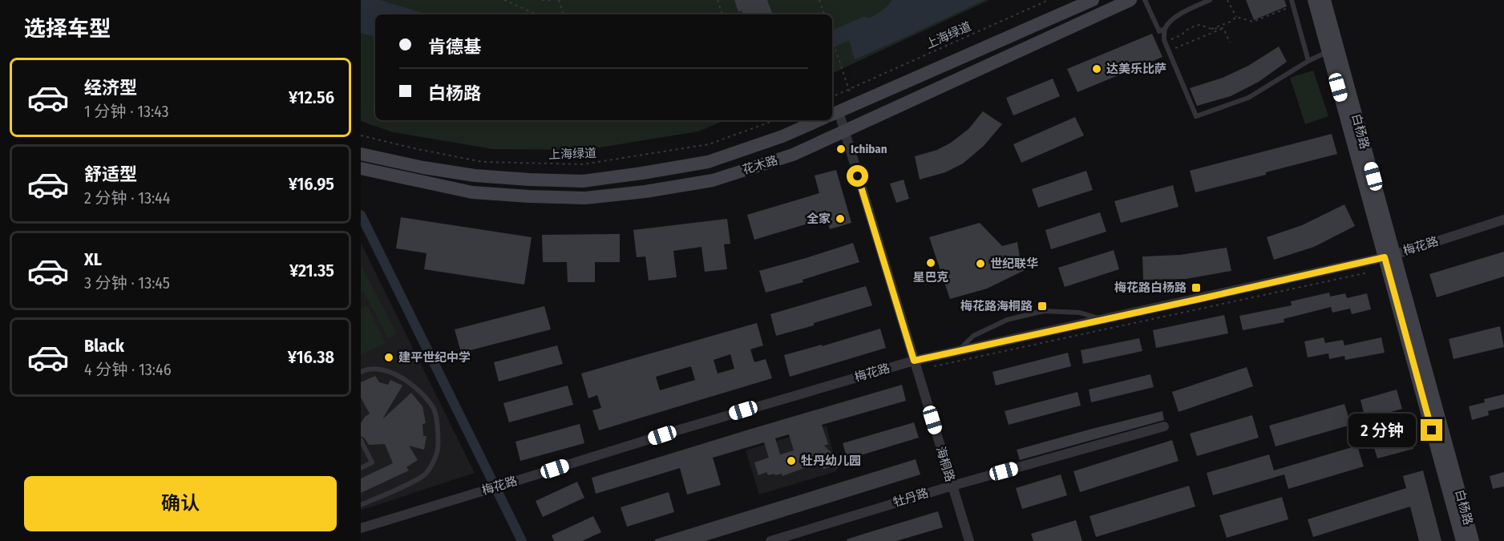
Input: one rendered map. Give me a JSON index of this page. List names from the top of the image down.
{
  "streets": {
    "main road": ["白杨路", "花木路"],
    "street": ["梅花路", "海桐路", "牡丹路"],
    "path": ["上海绿道"]
  },
  "crossings": [
    ["白杨路", "梅花路"],
    ["花木路", "海桐路"],
    ["梅花路", "海桐路"],
    ["海桐路", "牡丹路"]
  ],
  "places": {
    "other": [
      "达美乐比萨",
      "Ichiban",
      "全家",
      "星巴克",
      "世纪联华",
      "建平世纪中学",
      "牡丹幼儿园"
    ],
    "transit": ["梅花路白杨路", "梅花路海桐路"]
  },
  "page": {
    "heading": "选择车型",
    "banner": ["肯德基", "白杨路"],
    "list": [
      {
        "name": "经济型",
        "note": "1 分钟 · 13:43",
        "value": "¥12.56"
      },
      {
        "name": "舒适型",
        "note": "2 分钟 · 13:44",
        "value": "¥16.95"
      },
      {
        "name": "XL",
        "note": "3 分钟 · 13:45",
        "value": "¥21.35"
      },
      {
        "name": "Black",
        "note": "4 分钟 · 13:46",
        "value": "¥16.38"
      }
    ],
    "bubble": "2 分钟",
    "buttons": "确认"
  }
}
